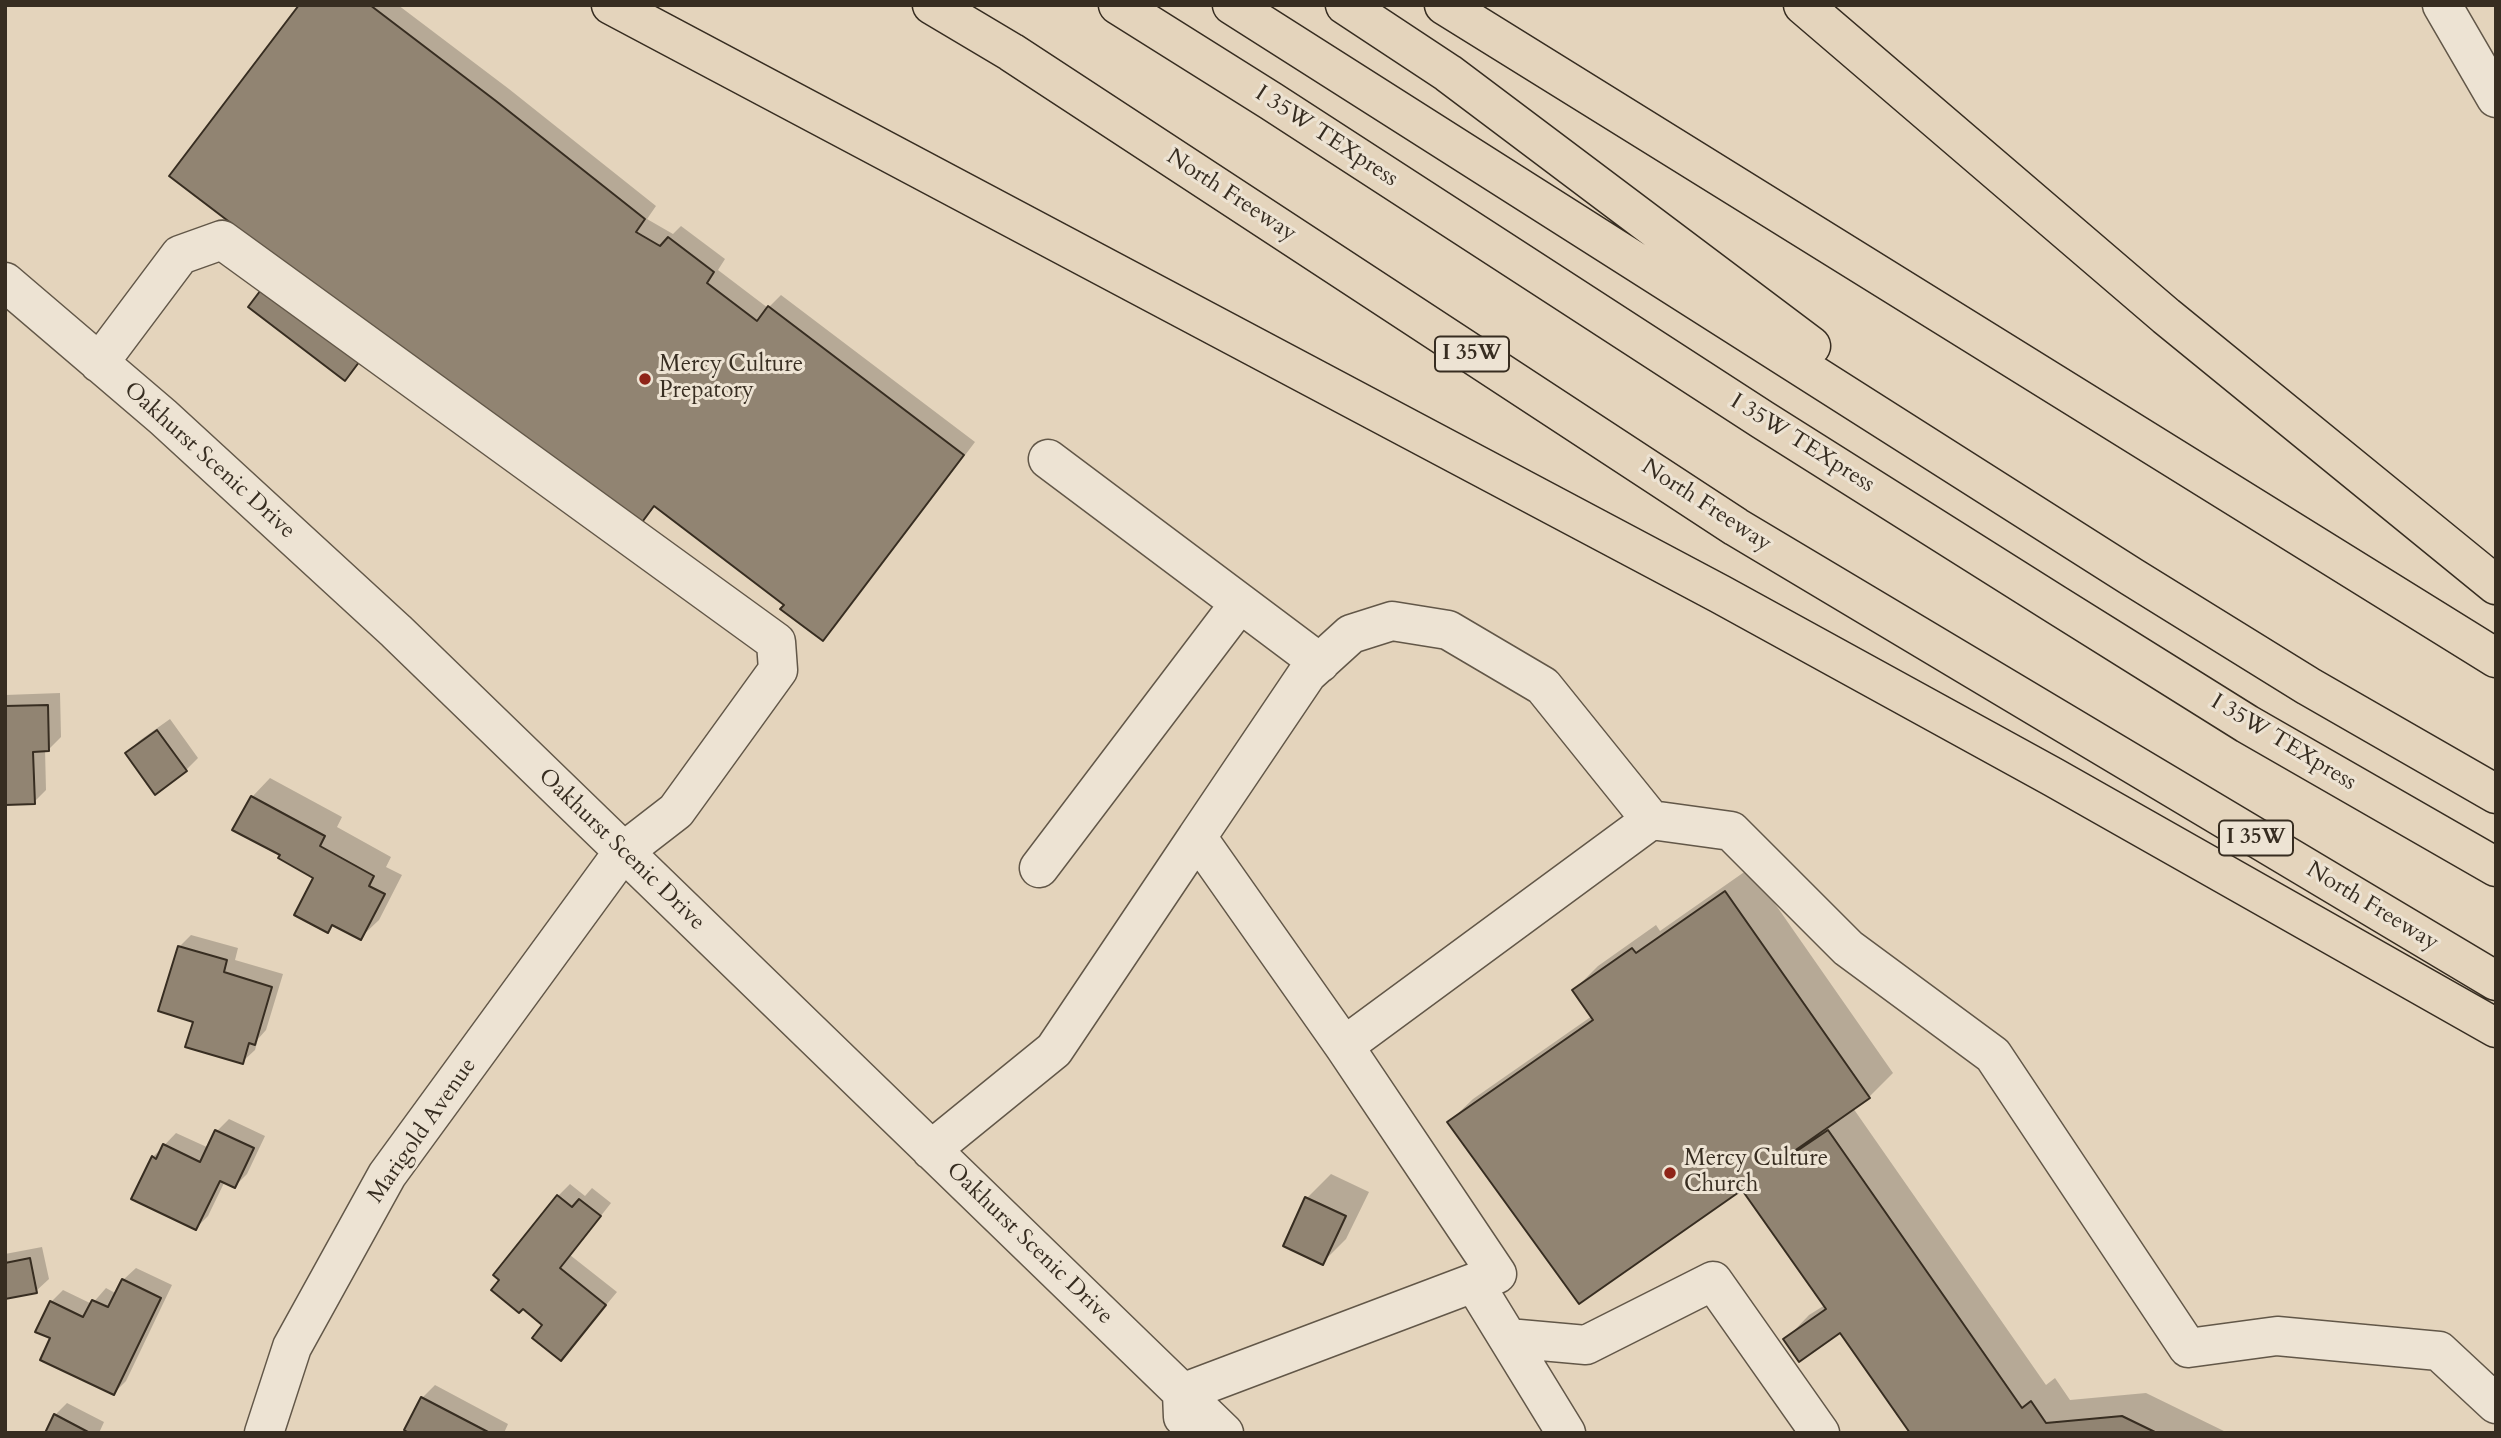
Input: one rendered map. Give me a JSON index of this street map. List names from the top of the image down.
{
  "streets": {
    "highway": ["I 35W TEXpress", "North Freeway", "I 35W"],
    "street": ["Oakhurst Scenic Drive", "Marigold Avenue"]
  },
  "crossings": [
    ["Oakhurst Scenic Drive", "Marigold Avenue"]
  ],
  "places": ["Mercy Culture Prepatory", "Mercy Culture Church"]
}
